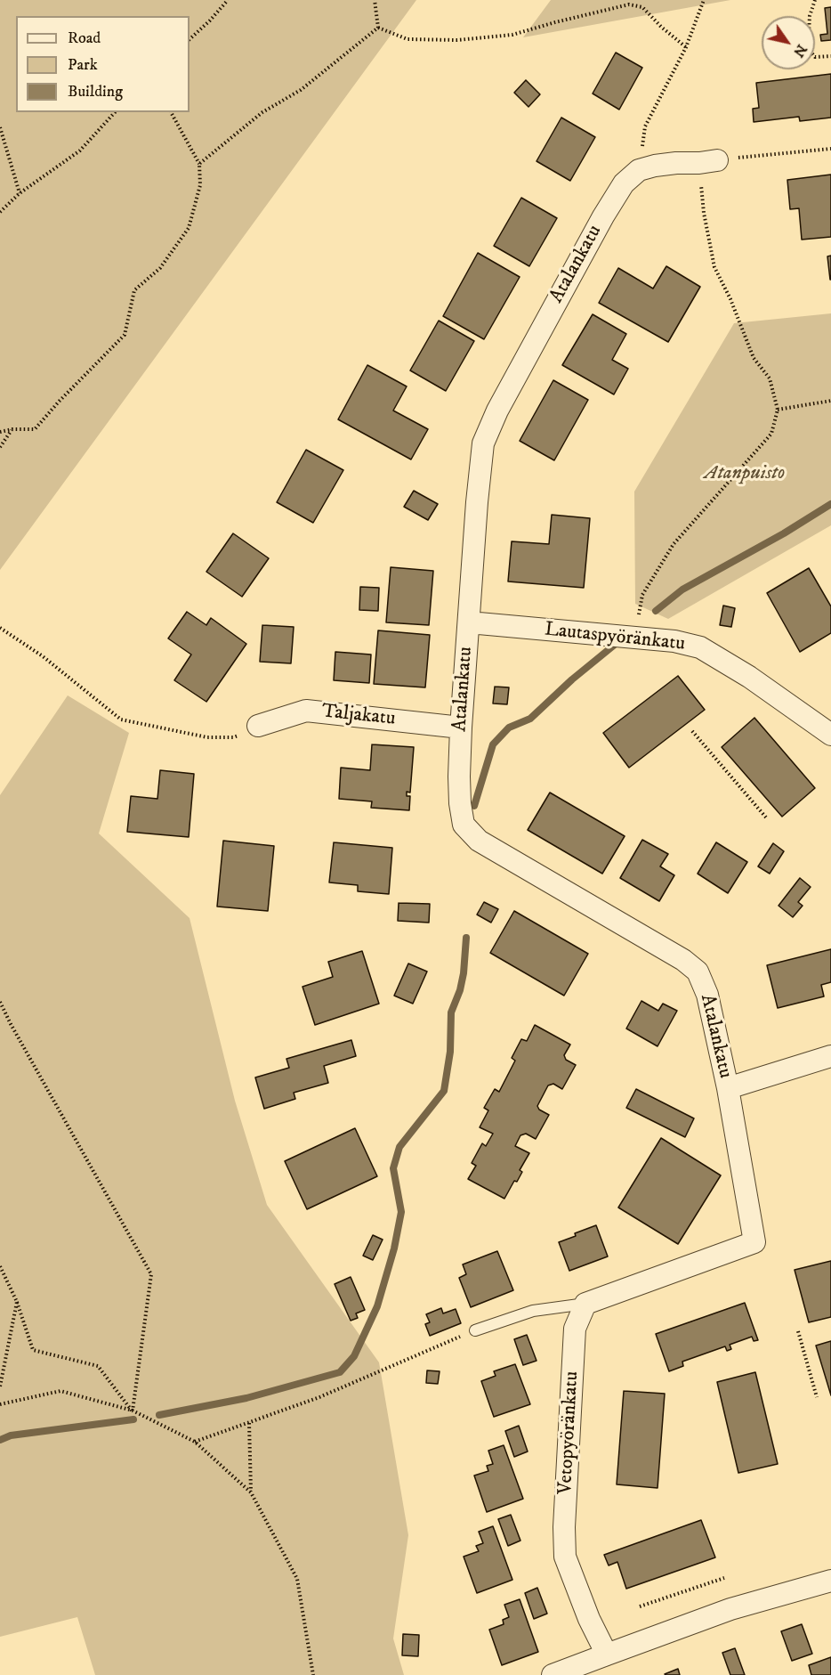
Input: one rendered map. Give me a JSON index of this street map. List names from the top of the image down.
{
  "streets": {
    "street": [
      "Atalankatu",
      "Lautaspyöränkatu",
      "Taljakatu",
      "Vetopyöränkatu"
    ]
  },
  "crossings": [
    ["Atalankatu", "Lautaspyöränkatu"],
    ["Atalankatu", "Taljakatu"]
  ],
  "parks": ["Atanpuisto"],
  "legend": ["Road", "Park", "Building"],
  "north": "bottom right"
}
